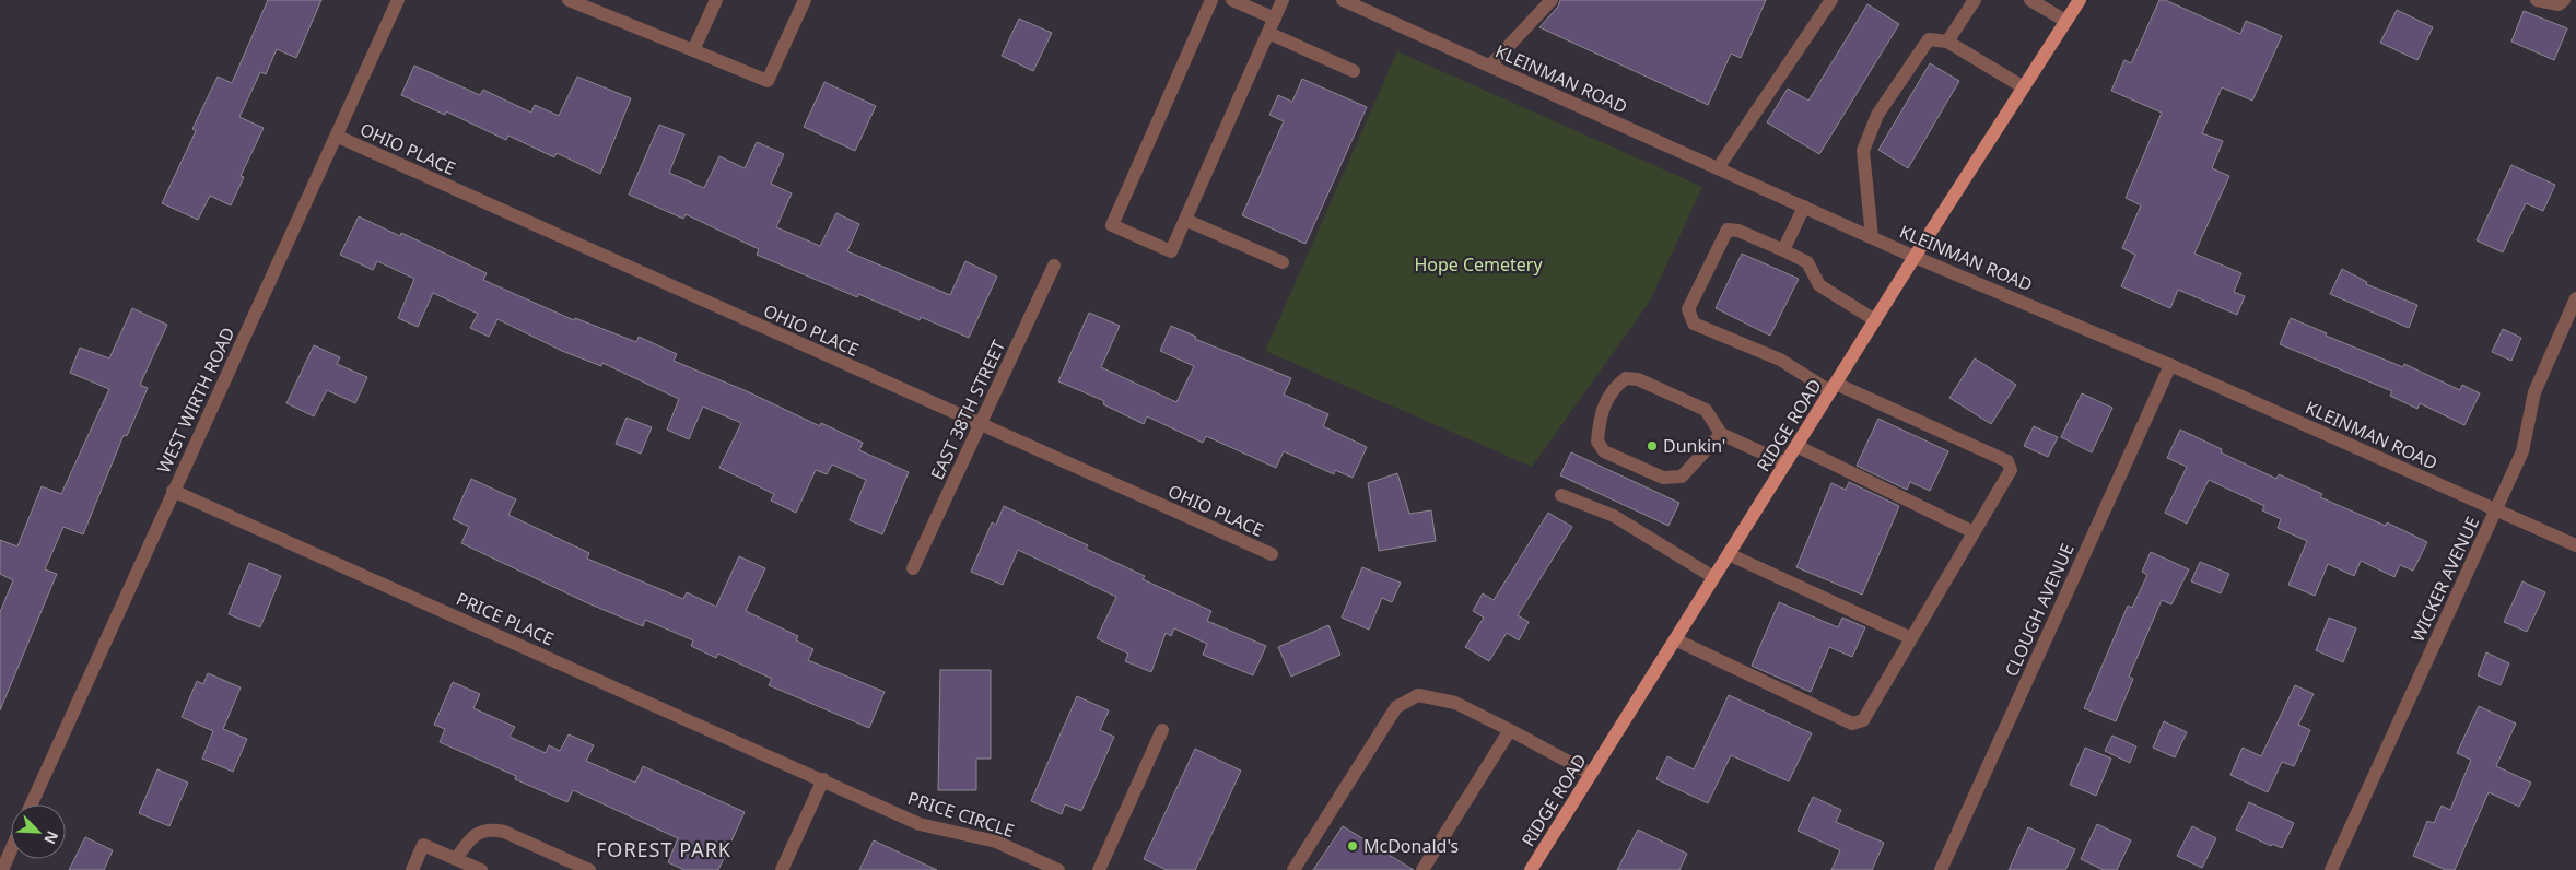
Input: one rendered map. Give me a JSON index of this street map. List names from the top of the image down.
{
  "streets": {
    "main road": ["RIDGE ROAD"],
    "street": [
      "KLEINMAN ROAD",
      "OHIO PLACE",
      "WEST WIRTH ROAD",
      "EAST 38TH STREET",
      "WICKER AVENUE",
      "CLOUGH AVENUE",
      "PRICE PLACE",
      "PRICE CIRCLE"
    ]
  },
  "crossings": [
    ["KLEINMAN ROAD", "RIDGE ROAD"],
    ["KLEINMAN ROAD", "WICKER AVENUE"],
    ["KLEINMAN ROAD", "CLOUGH AVENUE"],
    ["OHIO PLACE", "WEST WIRTH ROAD"],
    ["OHIO PLACE", "EAST 38TH STREET"],
    ["WEST WIRTH ROAD", "PRICE PLACE"],
    ["PRICE PLACE", "PRICE CIRCLE"]
  ],
  "districts": ["FOREST PARK"],
  "parks": ["Hope Cemetery"],
  "places": ["Dunkin'", "McDonald's"],
  "north": "bottom right"
}
